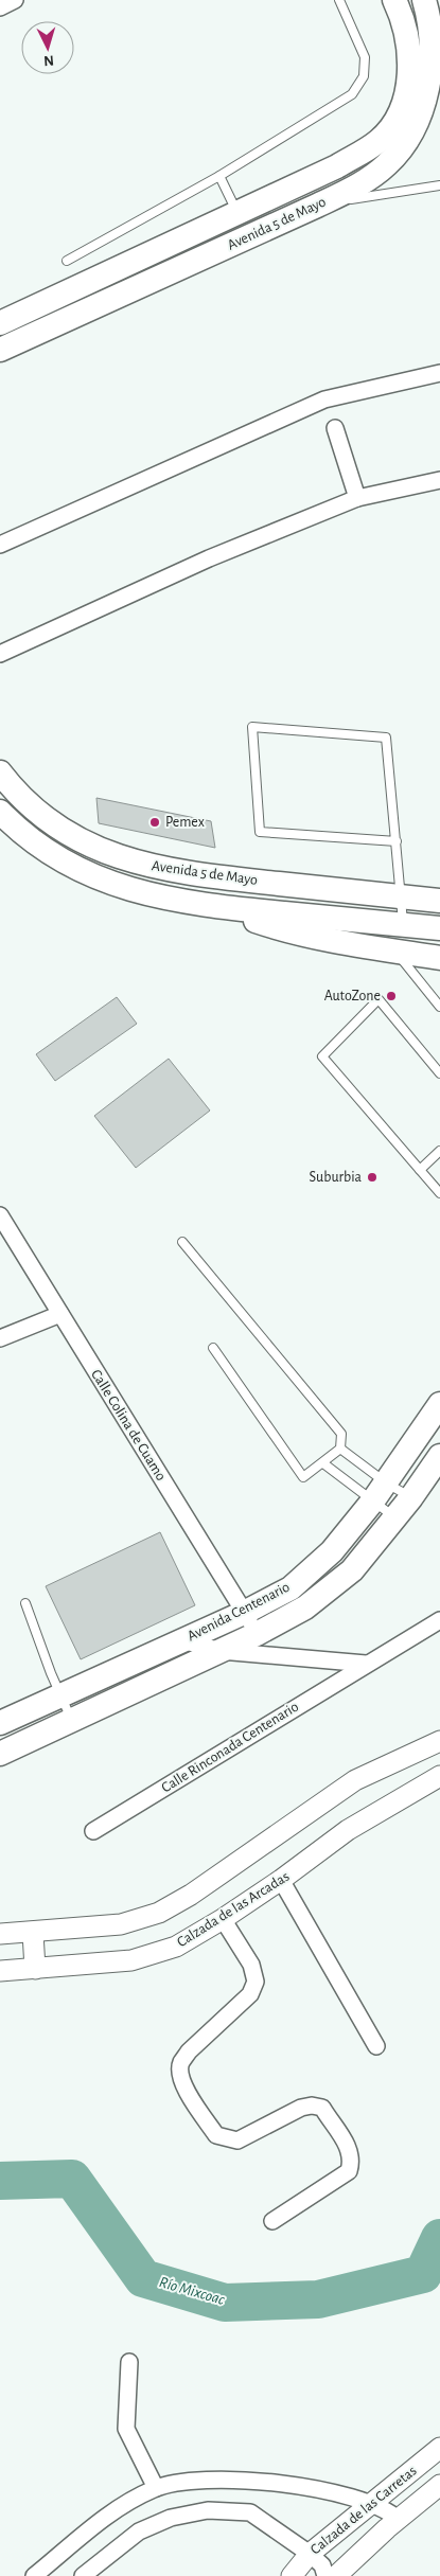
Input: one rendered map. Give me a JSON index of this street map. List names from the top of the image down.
{
  "streets": {
    "main road": ["Avenida 5 de Mayo", "Avenida Centenario"],
    "street": [
      "Calle Colina de Cuamo",
      "Calle Rinconada Centenario",
      "Calzada de las Arcadas",
      "Calzada de las Carretas"
    ]
  },
  "crossings": [
    ["Calle Colina de Cuamo", "Avenida Centenario"]
  ],
  "water": ["Río Mixcoac"],
  "places": ["Pemex", "AutoZone", "Suburbia"],
  "north": "bottom"
}
